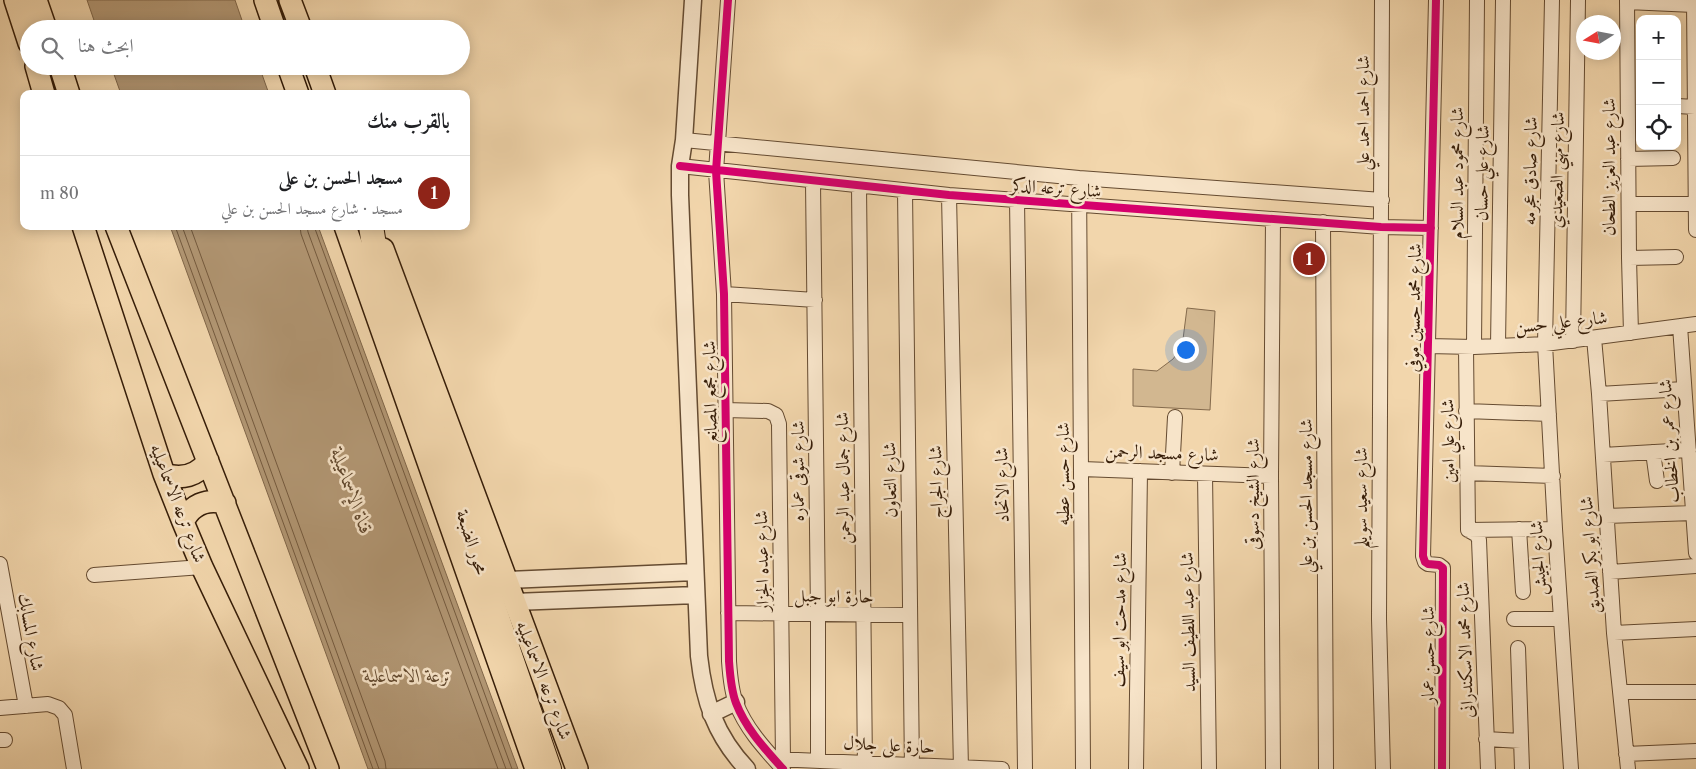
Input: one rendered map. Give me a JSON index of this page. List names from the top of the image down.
{
  "streets": {
    "highway": ["محور الضبعة"],
    "main road": ["شارع ترعه الاسماعيليه"],
    "street": [
      "شارع احمد احمد علي",
      "شارع عبد العزيز الطحان",
      "شارع مهني الصعيدي",
      "شارع صادق عجرمه",
      "شارع محمود عبد السلام",
      "شارع علي حسان",
      "شارع ترعه الدكر",
      "شارع محمد حسين موفي",
      "شارع علي حسن",
      "شارع مجمع المصانع",
      "شارع علي امين",
      "شارع عمر بن الخطاب",
      "شارع مسجد الرحمن",
      "شارع شوقى عماره",
      "شارع حسن عطيه",
      "شارع جمال عبد الرحمن",
      "شارع التعاون",
      "شارع الجراج",
      "شارع الاتحاد",
      "شارع الشيخ دسوقى",
      "شارع مسجد الحسن بن علي",
      "شارع سعيد سويلم",
      "شارع ابو بكر الصديق",
      "شارع الجيش",
      "شارع عبده الجزار",
      "حارة ابو جبل",
      "شارع مدحت ابو سيف",
      "شارع عبد اللطيف السيد",
      "شارع المسابك",
      "شارع محمد الاسكندرانى",
      "شارع حسن عمار",
      "حارة على جلال"
    ]
  },
  "crossings": [
    ["شارع احمد احمد علي", "شارع ترعه الدكر"],
    ["شارع احمد احمد علي", "شارع سعيد سويلم"],
    ["شارع عبد العزيز الطحان", "شارع علي حسن"],
    ["شارع مهني الصعيدي", "شارع علي حسن"],
    ["شارع صادق عجرمه", "شارع علي حسن"],
    ["شارع صادق عجرمه", "شارع الجيش"],
    ["شارع محمود عبد السلام", "شارع علي حسن"],
    ["شارع محمود عبد السلام", "شارع علي امين"],
    ["شارع علي حسان", "شارع علي حسن"],
    ["شارع ترعه الدكر", "شارع محمد حسين موفي"],
    ["شارع ترعه الدكر", "شارع مجمع المصانع"],
    ["شارع ترعه الدكر", "شارع شوقى عماره"],
    ["شارع ترعه الدكر", "شارع حسن عطيه"],
    ["شارع ترعه الدكر", "شارع جمال عبد الرحمن"],
    ["شارع ترعه الدكر", "شارع التعاون"],
    ["شارع ترعه الدكر", "شارع الجراج"],
    ["شارع ترعه الدكر", "شارع الاتحاد"],
    ["شارع ترعه الدكر", "شارع الشيخ دسوقى"],
    ["شارع ترعه الدكر", "شارع مسجد الحسن بن علي"],
    ["شارع ترعه الدكر", "شارع سعيد سويلم"],
    ["شارع محمد حسين موفي", "شارع علي حسن"],
    ["شارع محمد حسين موفي", "شارع حسن عمار"],
    ["شارع علي حسن", "شارع علي امين"],
    ["شارع علي حسن", "شارع عمر بن الخطاب"],
    ["شارع علي حسن", "شارع ابو بكر الصديق"],
    ["شارع علي حسن", "شارع الجيش"],
    ["شارع مجمع المصانع", "شارع عبده الجزار"],
    ["شارع مجمع المصانع", "حارة ابو جبل"],
    ["شارع مجمع المصانع", "حارة على جلال"],
    ["شارع علي امين", "شارع محمد الاسكندرانى"],
    ["شارع مسجد الرحمن", "شارع حسن عطيه"],
    ["شارع مسجد الرحمن", "شارع الشيخ دسوقى"],
    ["شارع مسجد الرحمن", "شارع مدحت ابو سيف"],
    ["شارع مسجد الرحمن", "شارع عبد اللطيف السيد"],
    ["شارع شوقى عماره", "حارة ابو جبل"],
    ["شارع شوقى عماره", "حارة على جلال"],
    ["شارع جمال عبد الرحمن", "حارة ابو جبل"],
    ["شارع جمال عبد الرحمن", "حارة على جلال"],
    ["شارع التعاون", "حارة ابو جبل"],
    ["شارع التعاون", "حارة على جلال"],
    ["شارع الجراج", "حارة على جلال"],
    ["شارع عبده الجزار", "حارة ابو جبل"],
    ["شارع عبده الجزار", "حارة على جلال"]
  ],
  "water": ["قناة الإسماعيلية", "ترعة الاسماعلية"],
  "north": "left",
  "page": {
    "map_buttons": ["+", "−"],
    "search": "ابحث هنا",
    "heading": "بالقرب منك",
    "list": [
      {
        "mark": "1",
        "name": "مسجد الحسن بن على",
        "note": "مسجد · شارع مسجد الحسن بن علي",
        "value": "80 m"
      }
    ],
    "pins": "1"
  }
}
